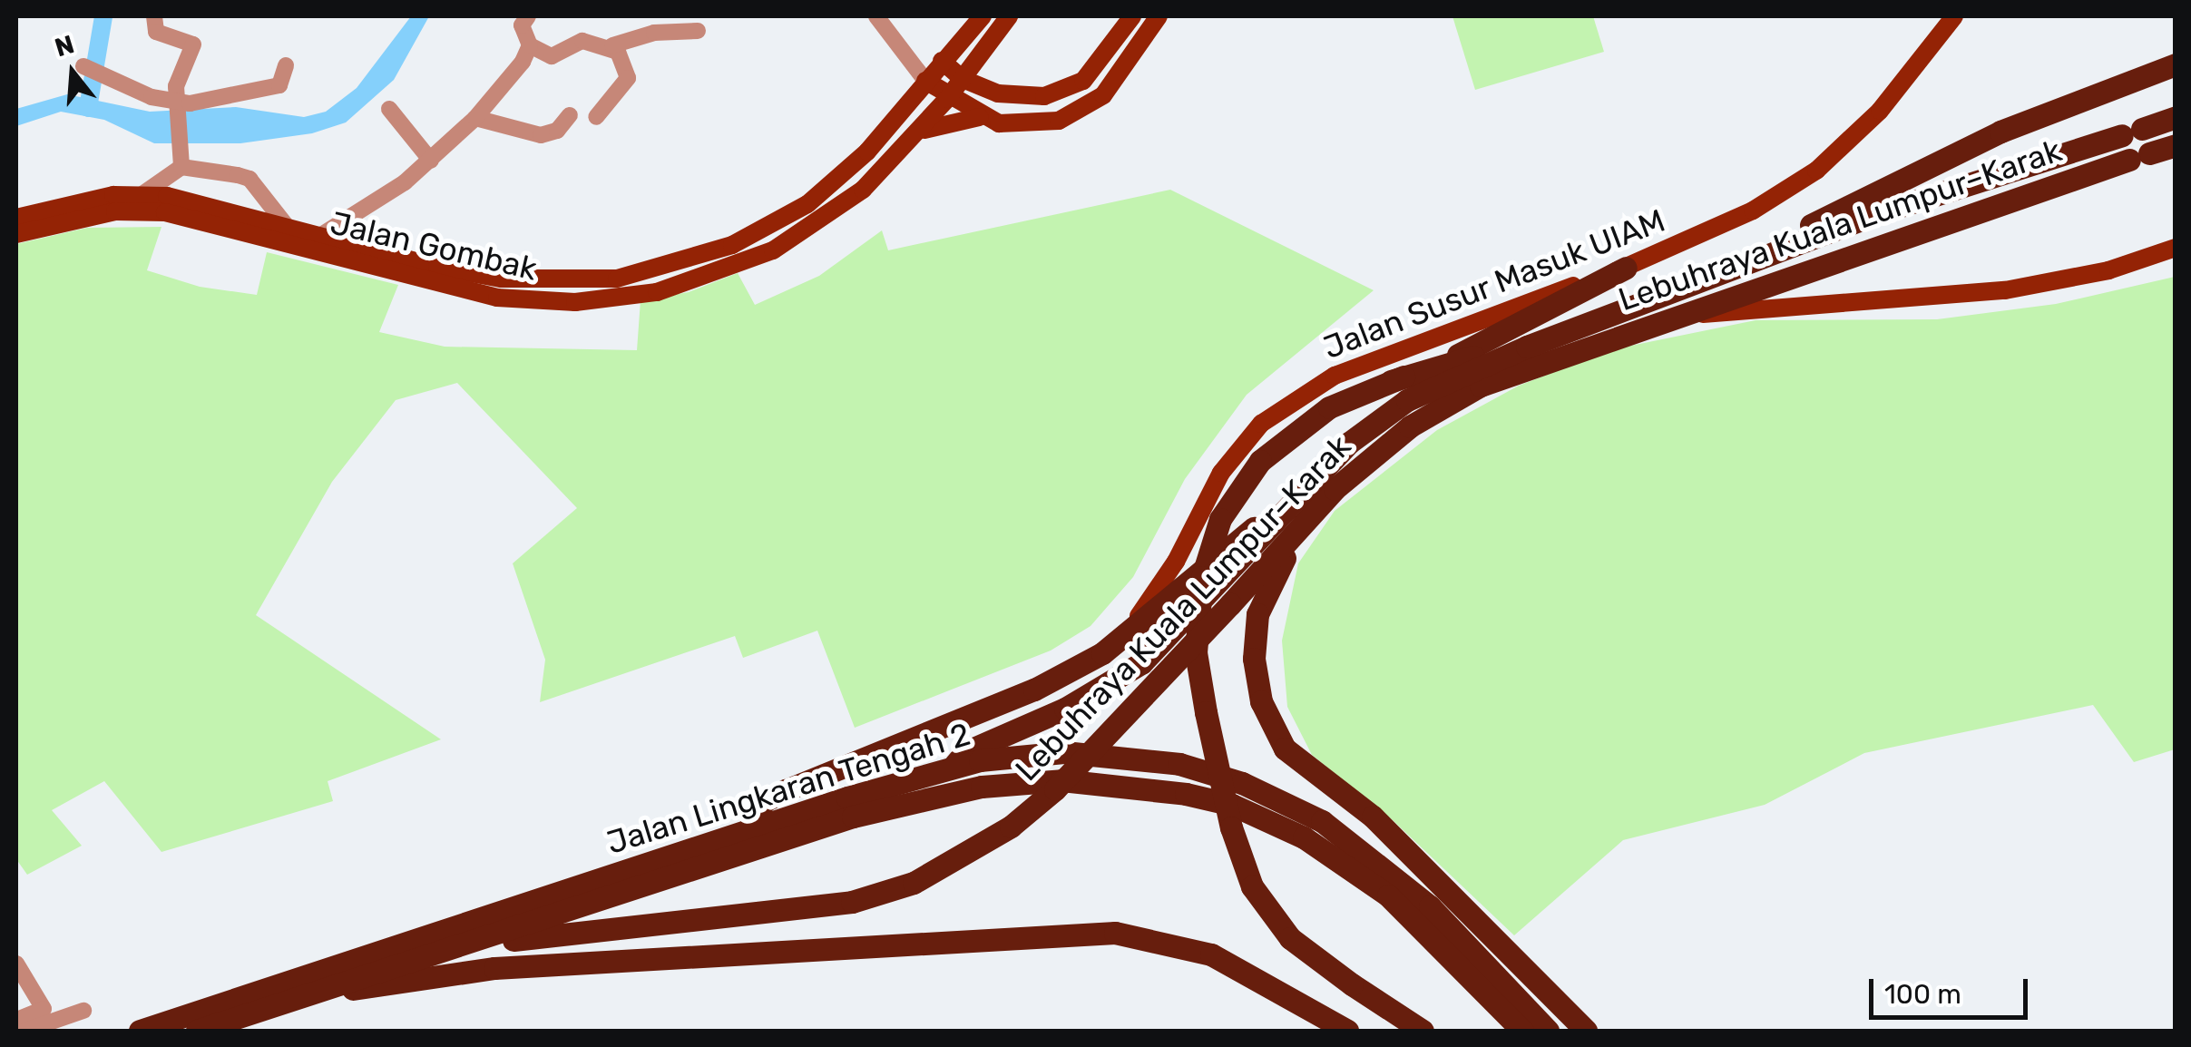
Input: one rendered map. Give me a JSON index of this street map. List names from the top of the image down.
{
  "streets": {
    "highway": ["Lebuhraya Kuala Lumpur–Karak", "Jalan Lingkaran Tengah 2"],
    "main road": ["Jalan Gombak", "Jalan Susur Masuk UIAM"]
  },
  "crossings": [
    ["Lebuhraya Kuala Lumpur–Karak", "Jalan Lingkaran Tengah 2"]
  ],
  "scale_bar": "100 m",
  "north": "top"
}
